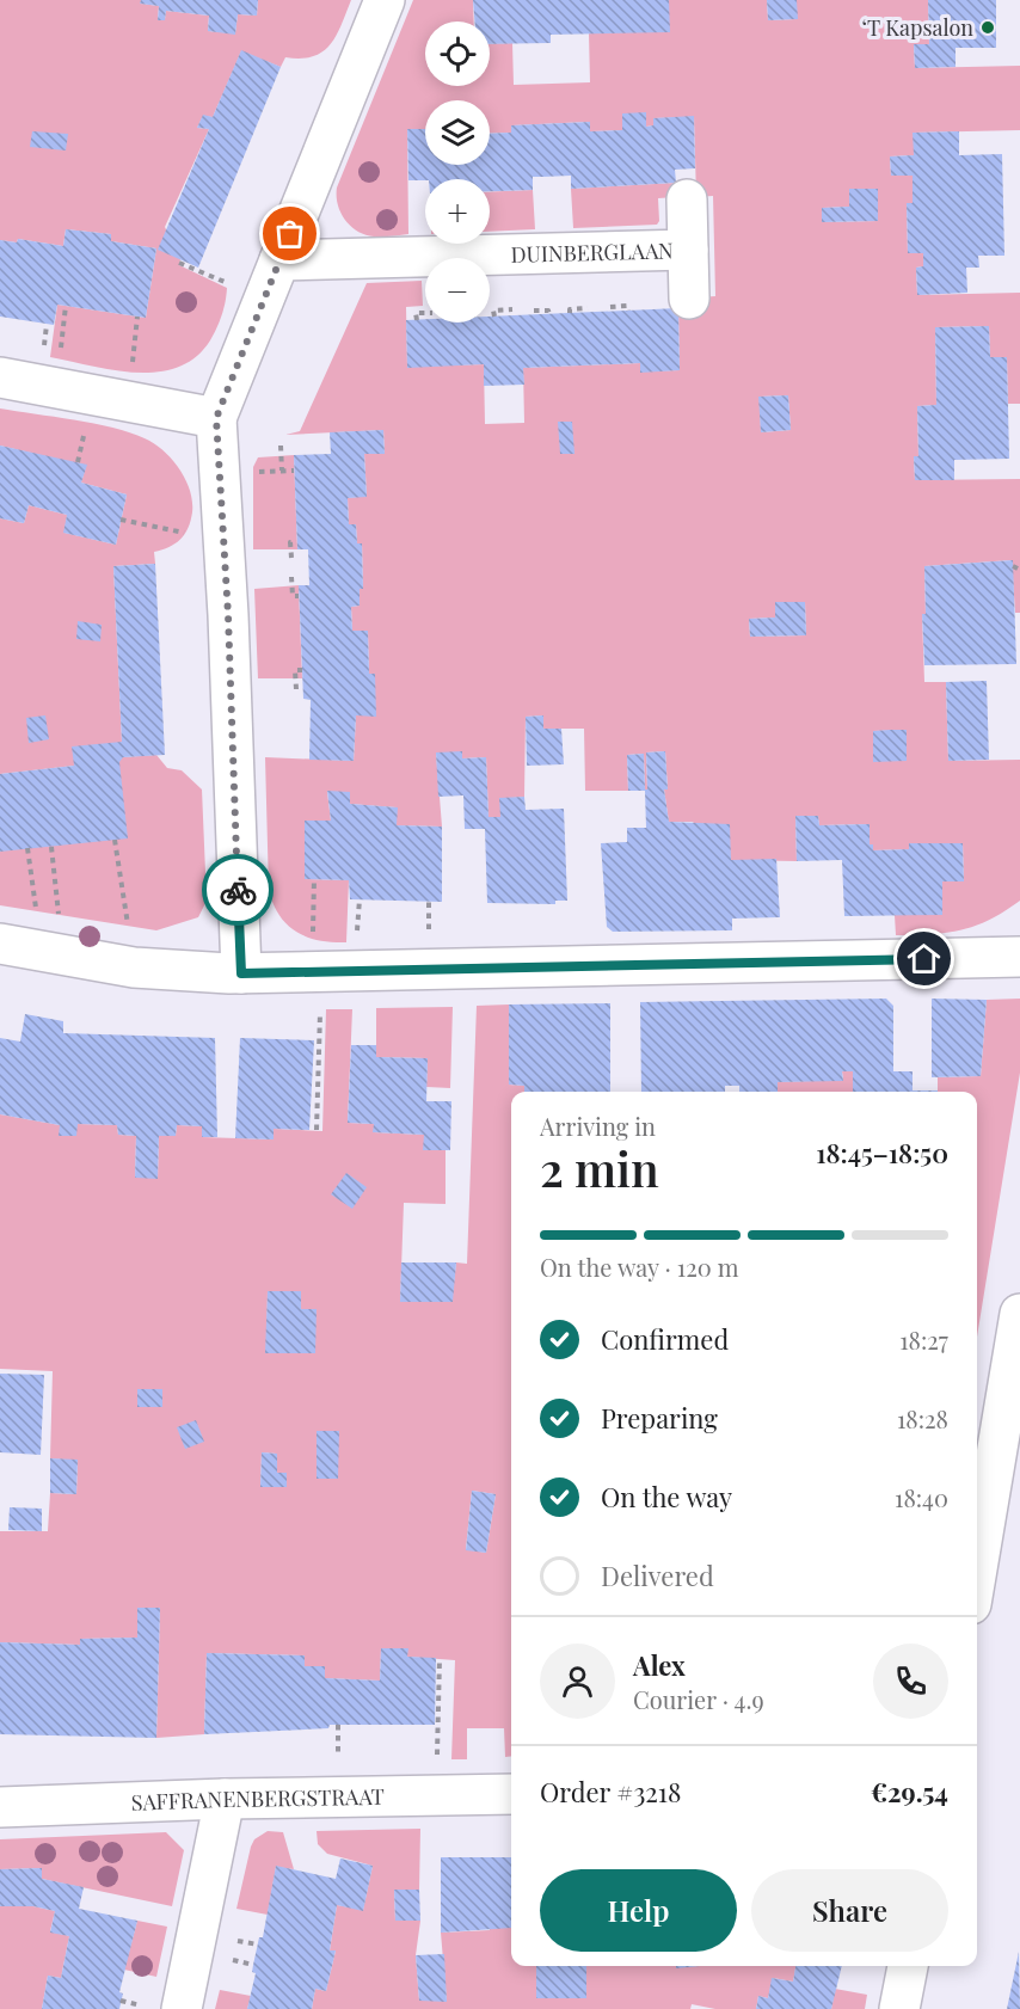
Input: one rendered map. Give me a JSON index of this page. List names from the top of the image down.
{
  "streets": {
    "street": ["DUINBERGLAAN", "SAFFRANENBERGSTRAAT"]
  },
  "places": ["‘T Kapsalon"],
  "page": {
    "map_buttons": ["+", "−"],
    "heading": ["2 min", "Arriving in", "18:45–18:50"],
    "panel": [
      "Alex",
      "Courier · 4.9",
      "Order #3218",
      "€29.54"
    ],
    "bar": "On the way · 120 m",
    "list": [
      ["Confirmed", "18:27"],
      ["Preparing", "18:28"],
      ["On the way", "18:40"],
      "Delivered"
    ],
    "buttons": ["Help", "Share"]
  }
}
